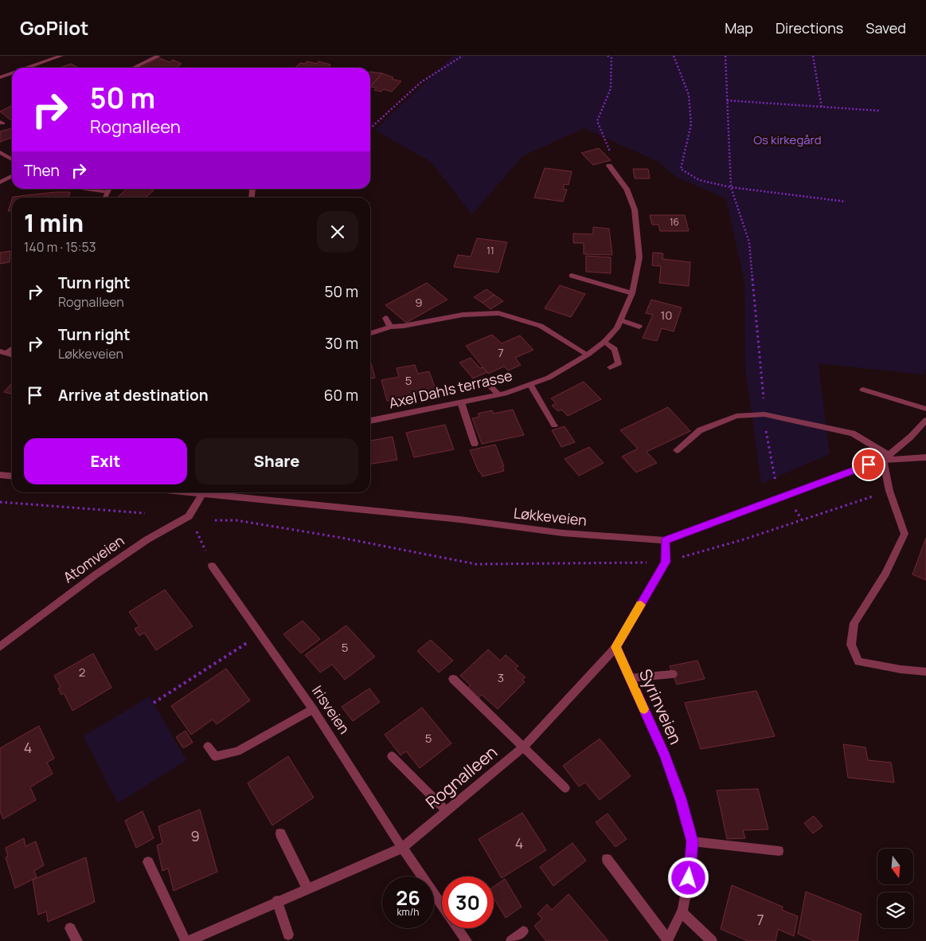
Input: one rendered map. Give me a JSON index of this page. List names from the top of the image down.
{
  "streets": {
    "street": [
      "Axel Dahls terrasse",
      "Løkkeveien",
      "Atomveien",
      "Syrinveien",
      "Irisveien",
      "Rognalleen"
    ]
  },
  "crossings": [
    ["Løkkeveien", "Rognalleen"],
    ["Syrinveien", "Rognalleen"],
    ["Irisveien", "Rognalleen"]
  ],
  "parks": ["Os kirkegård"],
  "house_numbers": [
    "16",
    "11",
    "9",
    "10",
    "7",
    "5",
    "5",
    "2",
    "3",
    "5",
    "4",
    "9",
    "4",
    "7"
  ],
  "north": "bottom",
  "page": {
    "header": "GoPilot",
    "nav": ["Map", "Directions", "Saved"],
    "turn": ["50 m", "Rognalleen"],
    "then": "Then",
    "heading": ["1 min", "140 m · 15:53"],
    "list": [
      {
        "name": "Turn right",
        "note": "Rognalleen",
        "value": "50 m"
      },
      {
        "name": "Turn right",
        "note": "Løkkeveien",
        "value": "30 m"
      },
      {
        "name": "Arrive at destination",
        "value": "60 m"
      }
    ],
    "buttons": ["Exit", "Share"],
    "speed": "26 km/h",
    "limit": "30"
  }
}
